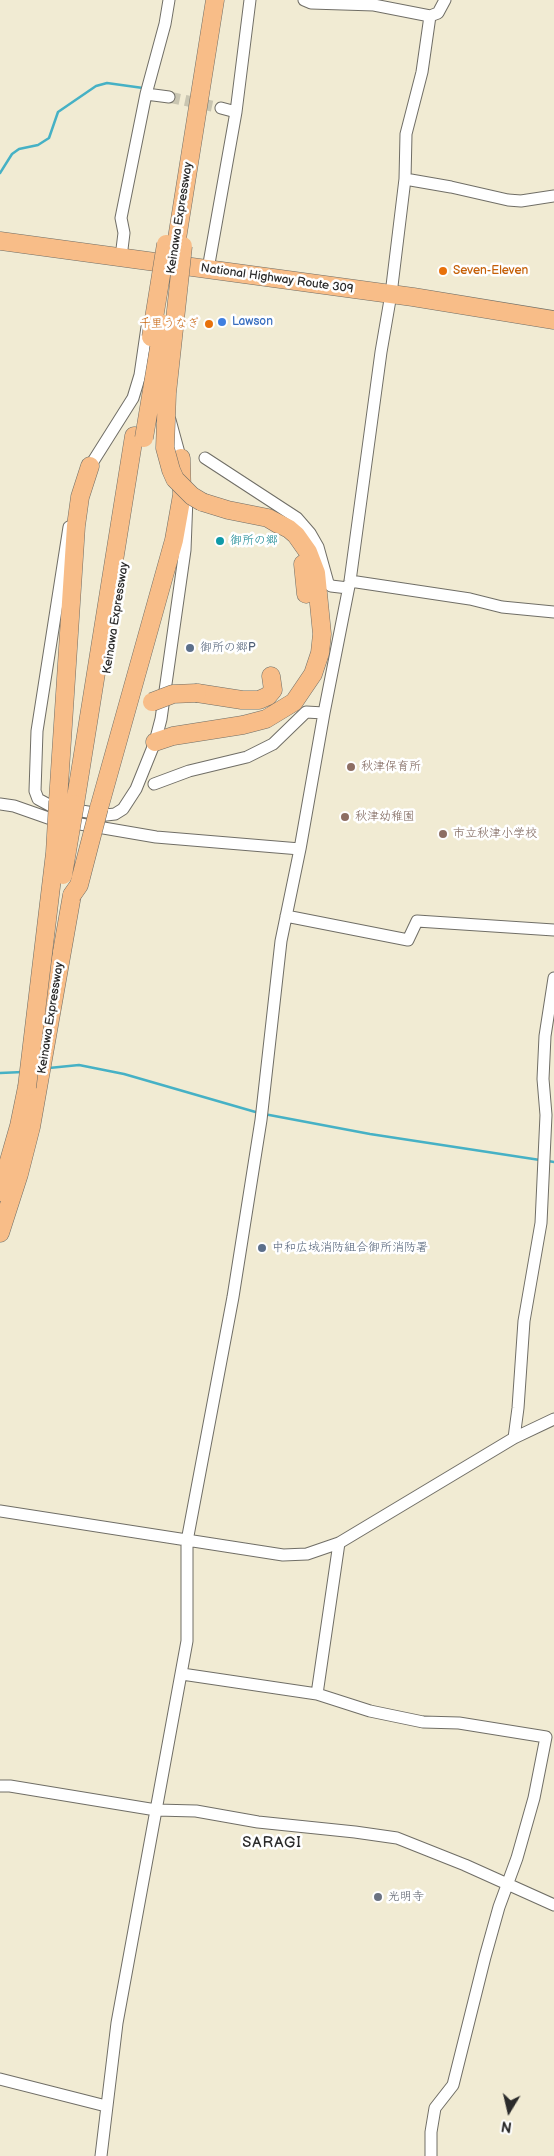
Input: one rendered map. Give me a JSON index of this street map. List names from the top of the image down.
{
  "streets": {
    "highway": ["Keinawa Expressway", "National Highway Route 309"]
  },
  "districts": ["SARAGI"],
  "places": [
    "Seven-Eleven",
    "Lawson",
    "千里うなぎ",
    "御所の郷",
    "御所の郷P",
    "秋津保育所",
    "秋津幼稚園",
    "市立秋津小学校",
    "中和広域消防組合御所消防署",
    "光明寺"
  ],
  "north": "bottom"
}
